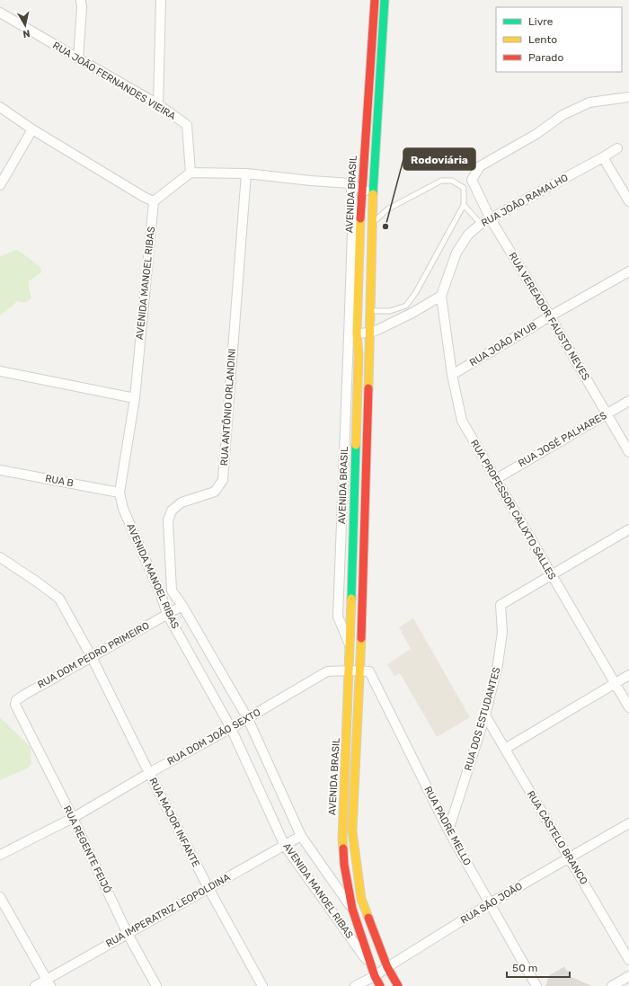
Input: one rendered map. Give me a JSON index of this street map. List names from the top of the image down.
{
  "streets": {
    "main road": ["AVENIDA BRASIL", "AVENIDA MANOEL RIBAS"],
    "street": [
      "RUA JOÃO FERNANDES VIEIRA",
      "RUA JOÃO RAMALHO",
      "RUA VEREADOR FAUSTO NEVES",
      "RUA JOÃO AYUB",
      "RUA ANTÔNIO ORLANDINI",
      "RUA JOSÉ PALHARES",
      "RUA B",
      "RUA PROFESSOR CALIXTO SALLES",
      "RUA DOM PEDRO PRIMEIRO",
      "RUA DOS ESTUDANTES",
      "RUA DOM JOÃO SEXTO",
      "RUA MAJOR INFANTE",
      "RUA PADRE MELLO",
      "RUA CASTELO BRANCO",
      "RUA REGENTE FEIJÓ",
      "RUA SÃO JOÃO",
      "RUA IMPERATRIZ LEOPOLDINA"
    ]
  },
  "crossings": [
    ["AVENIDA BRASIL", "AVENIDA MANOEL RIBAS"],
    ["AVENIDA BRASIL", "RUA DOM JOÃO SEXTO"],
    ["AVENIDA BRASIL", "RUA PADRE MELLO"],
    ["AVENIDA BRASIL", "RUA SÃO JOÃO"],
    ["RUA JOÃO RAMALHO", "RUA VEREADOR FAUSTO NEVES"],
    ["RUA JOÃO RAMALHO", "RUA PROFESSOR CALIXTO SALLES"],
    ["AVENIDA MANOEL RIBAS", "RUA B"],
    ["AVENIDA MANOEL RIBAS", "RUA DOM PEDRO PRIMEIRO"],
    ["AVENIDA MANOEL RIBAS", "RUA DOM JOÃO SEXTO"],
    ["AVENIDA MANOEL RIBAS", "RUA SÃO JOÃO"],
    ["AVENIDA MANOEL RIBAS", "RUA IMPERATRIZ LEOPOLDINA"],
    ["RUA VEREADOR FAUSTO NEVES", "RUA JOÃO AYUB"],
    ["RUA VEREADOR FAUSTO NEVES", "RUA JOSÉ PALHARES"],
    ["RUA JOÃO AYUB", "RUA PROFESSOR CALIXTO SALLES"],
    ["RUA JOSÉ PALHARES", "RUA PROFESSOR CALIXTO SALLES"],
    ["RUA PROFESSOR CALIXTO SALLES", "RUA DOS ESTUDANTES"],
    ["RUA DOM PEDRO PRIMEIRO", "RUA MAJOR INFANTE"],
    ["RUA DOM PEDRO PRIMEIRO", "RUA REGENTE FEIJÓ"],
    ["RUA DOS ESTUDANTES", "RUA PADRE MELLO"],
    ["RUA DOS ESTUDANTES", "RUA CASTELO BRANCO"],
    ["RUA DOM JOÃO SEXTO", "RUA MAJOR INFANTE"],
    ["RUA DOM JOÃO SEXTO", "RUA REGENTE FEIJÓ"],
    ["RUA MAJOR INFANTE", "RUA IMPERATRIZ LEOPOLDINA"],
    ["RUA PADRE MELLO", "RUA SÃO JOÃO"],
    ["RUA CASTELO BRANCO", "RUA SÃO JOÃO"],
    ["RUA REGENTE FEIJÓ", "RUA IMPERATRIZ LEOPOLDINA"]
  ],
  "places": ["Rodoviária"],
  "legend": ["Livre", "Lento", "Parado"],
  "scale_bar": "50 m",
  "north": "bottom"
}
